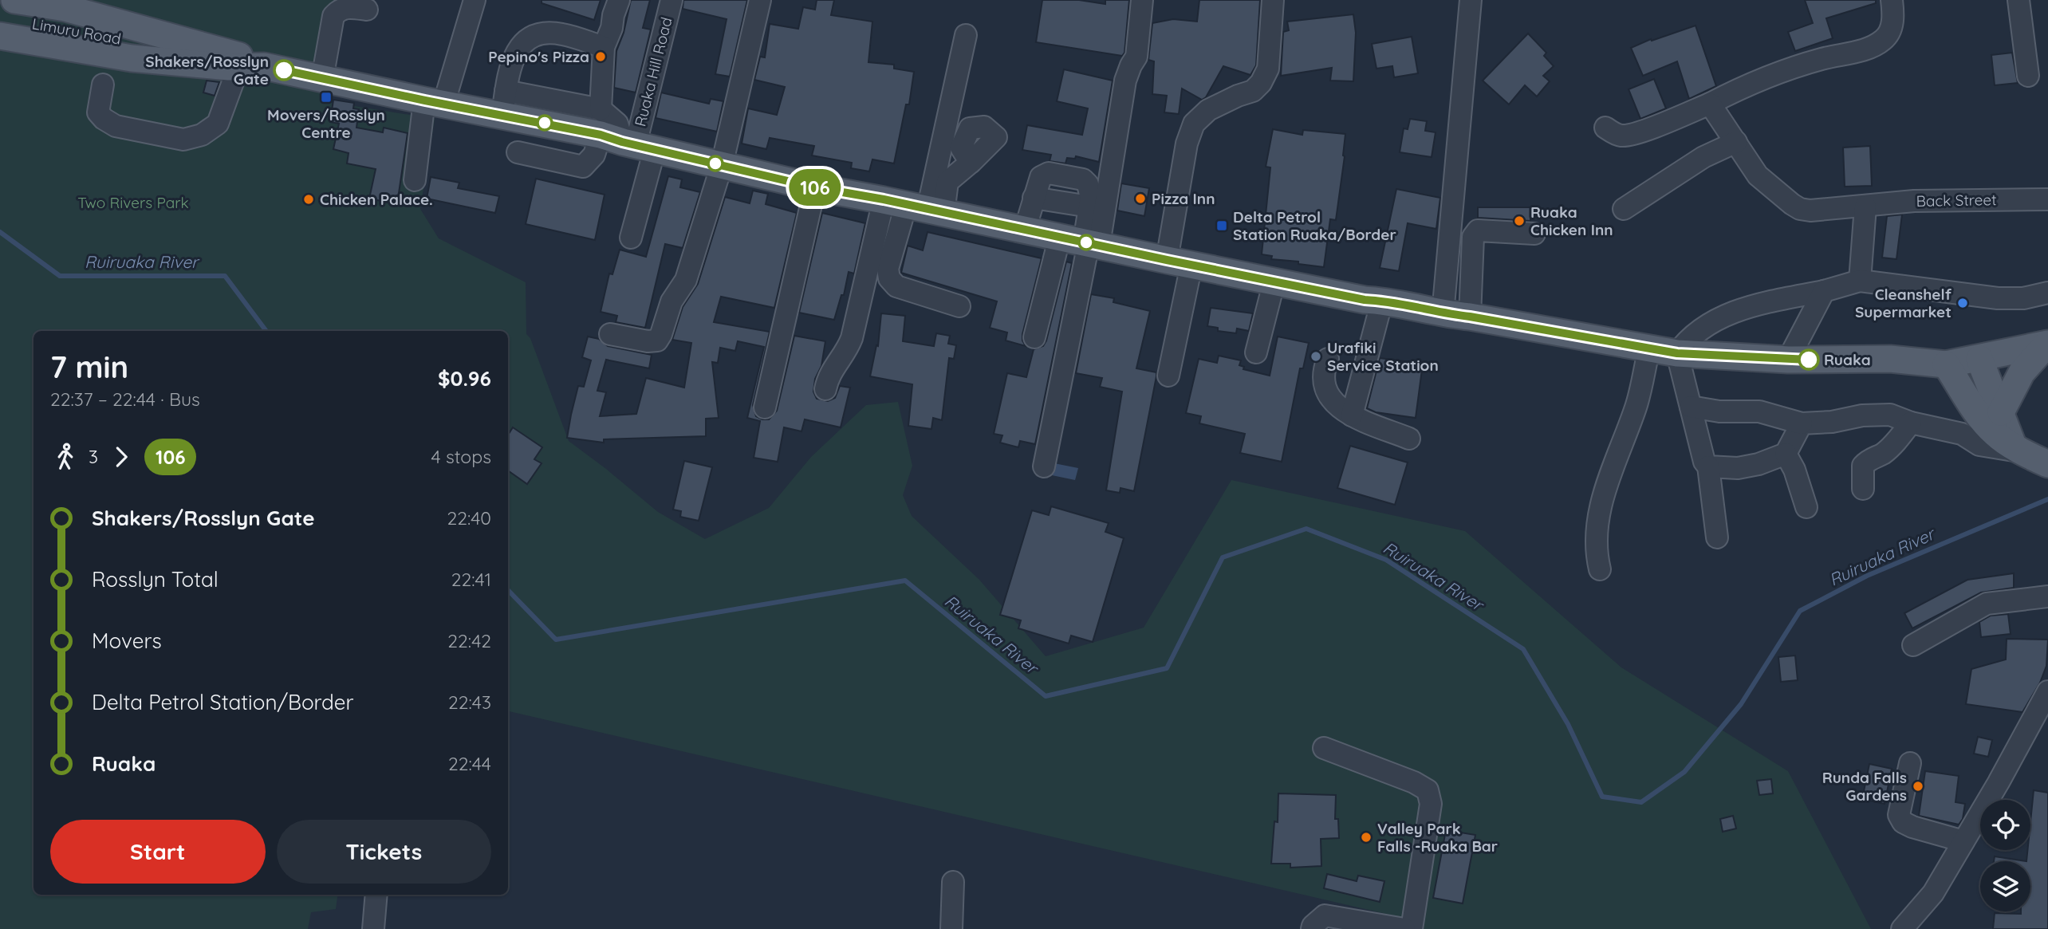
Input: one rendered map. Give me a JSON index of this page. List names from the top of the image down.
{
  "streets": {
    "main road": ["Limuru Road"],
    "street": ["Ruaka Hill Road", "Back Street"]
  },
  "crossings": [
    ["Limuru Road", "Ruaka Hill Road"]
  ],
  "water": ["Ruiruaka River"],
  "parks": ["Two Rivers Park"],
  "places": {
    "other": [
      "Pepino's Pizza",
      "Shakers/Rosslyn Gate",
      "Pizza Inn",
      "Chicken Palace.",
      "Ruaka Chicken Inn",
      "Cleanshelf Supermarket",
      "Urafiki Service Station",
      "Ruaka",
      "Runda Falls Gardens",
      "Valley Park Falls -Ruaka Bar"
    ],
    "transit": ["Movers/Rosslyn Centre", "Delta Petrol Station Ruaka/Border"]
  },
  "lines": ["bus line 106"],
  "page": {
    "on_map": "106",
    "heading": ["7 min", "22:37 – 22:44 · Bus", "$0.96"],
    "legs": ["3", "106", "4 stops"],
    "list": [
      {
        "name": "Shakers/Rosslyn Gate",
        "value": "22:40"
      },
      {
        "name": "Rosslyn Total",
        "value": "22:41"
      },
      {
        "name": "Movers",
        "value": "22:42"
      },
      {
        "name": "Delta Petrol Station/Border",
        "value": "22:43"
      },
      {
        "name": "Ruaka",
        "value": "22:44"
      }
    ],
    "buttons": ["Start", "Tickets"]
  }
}
